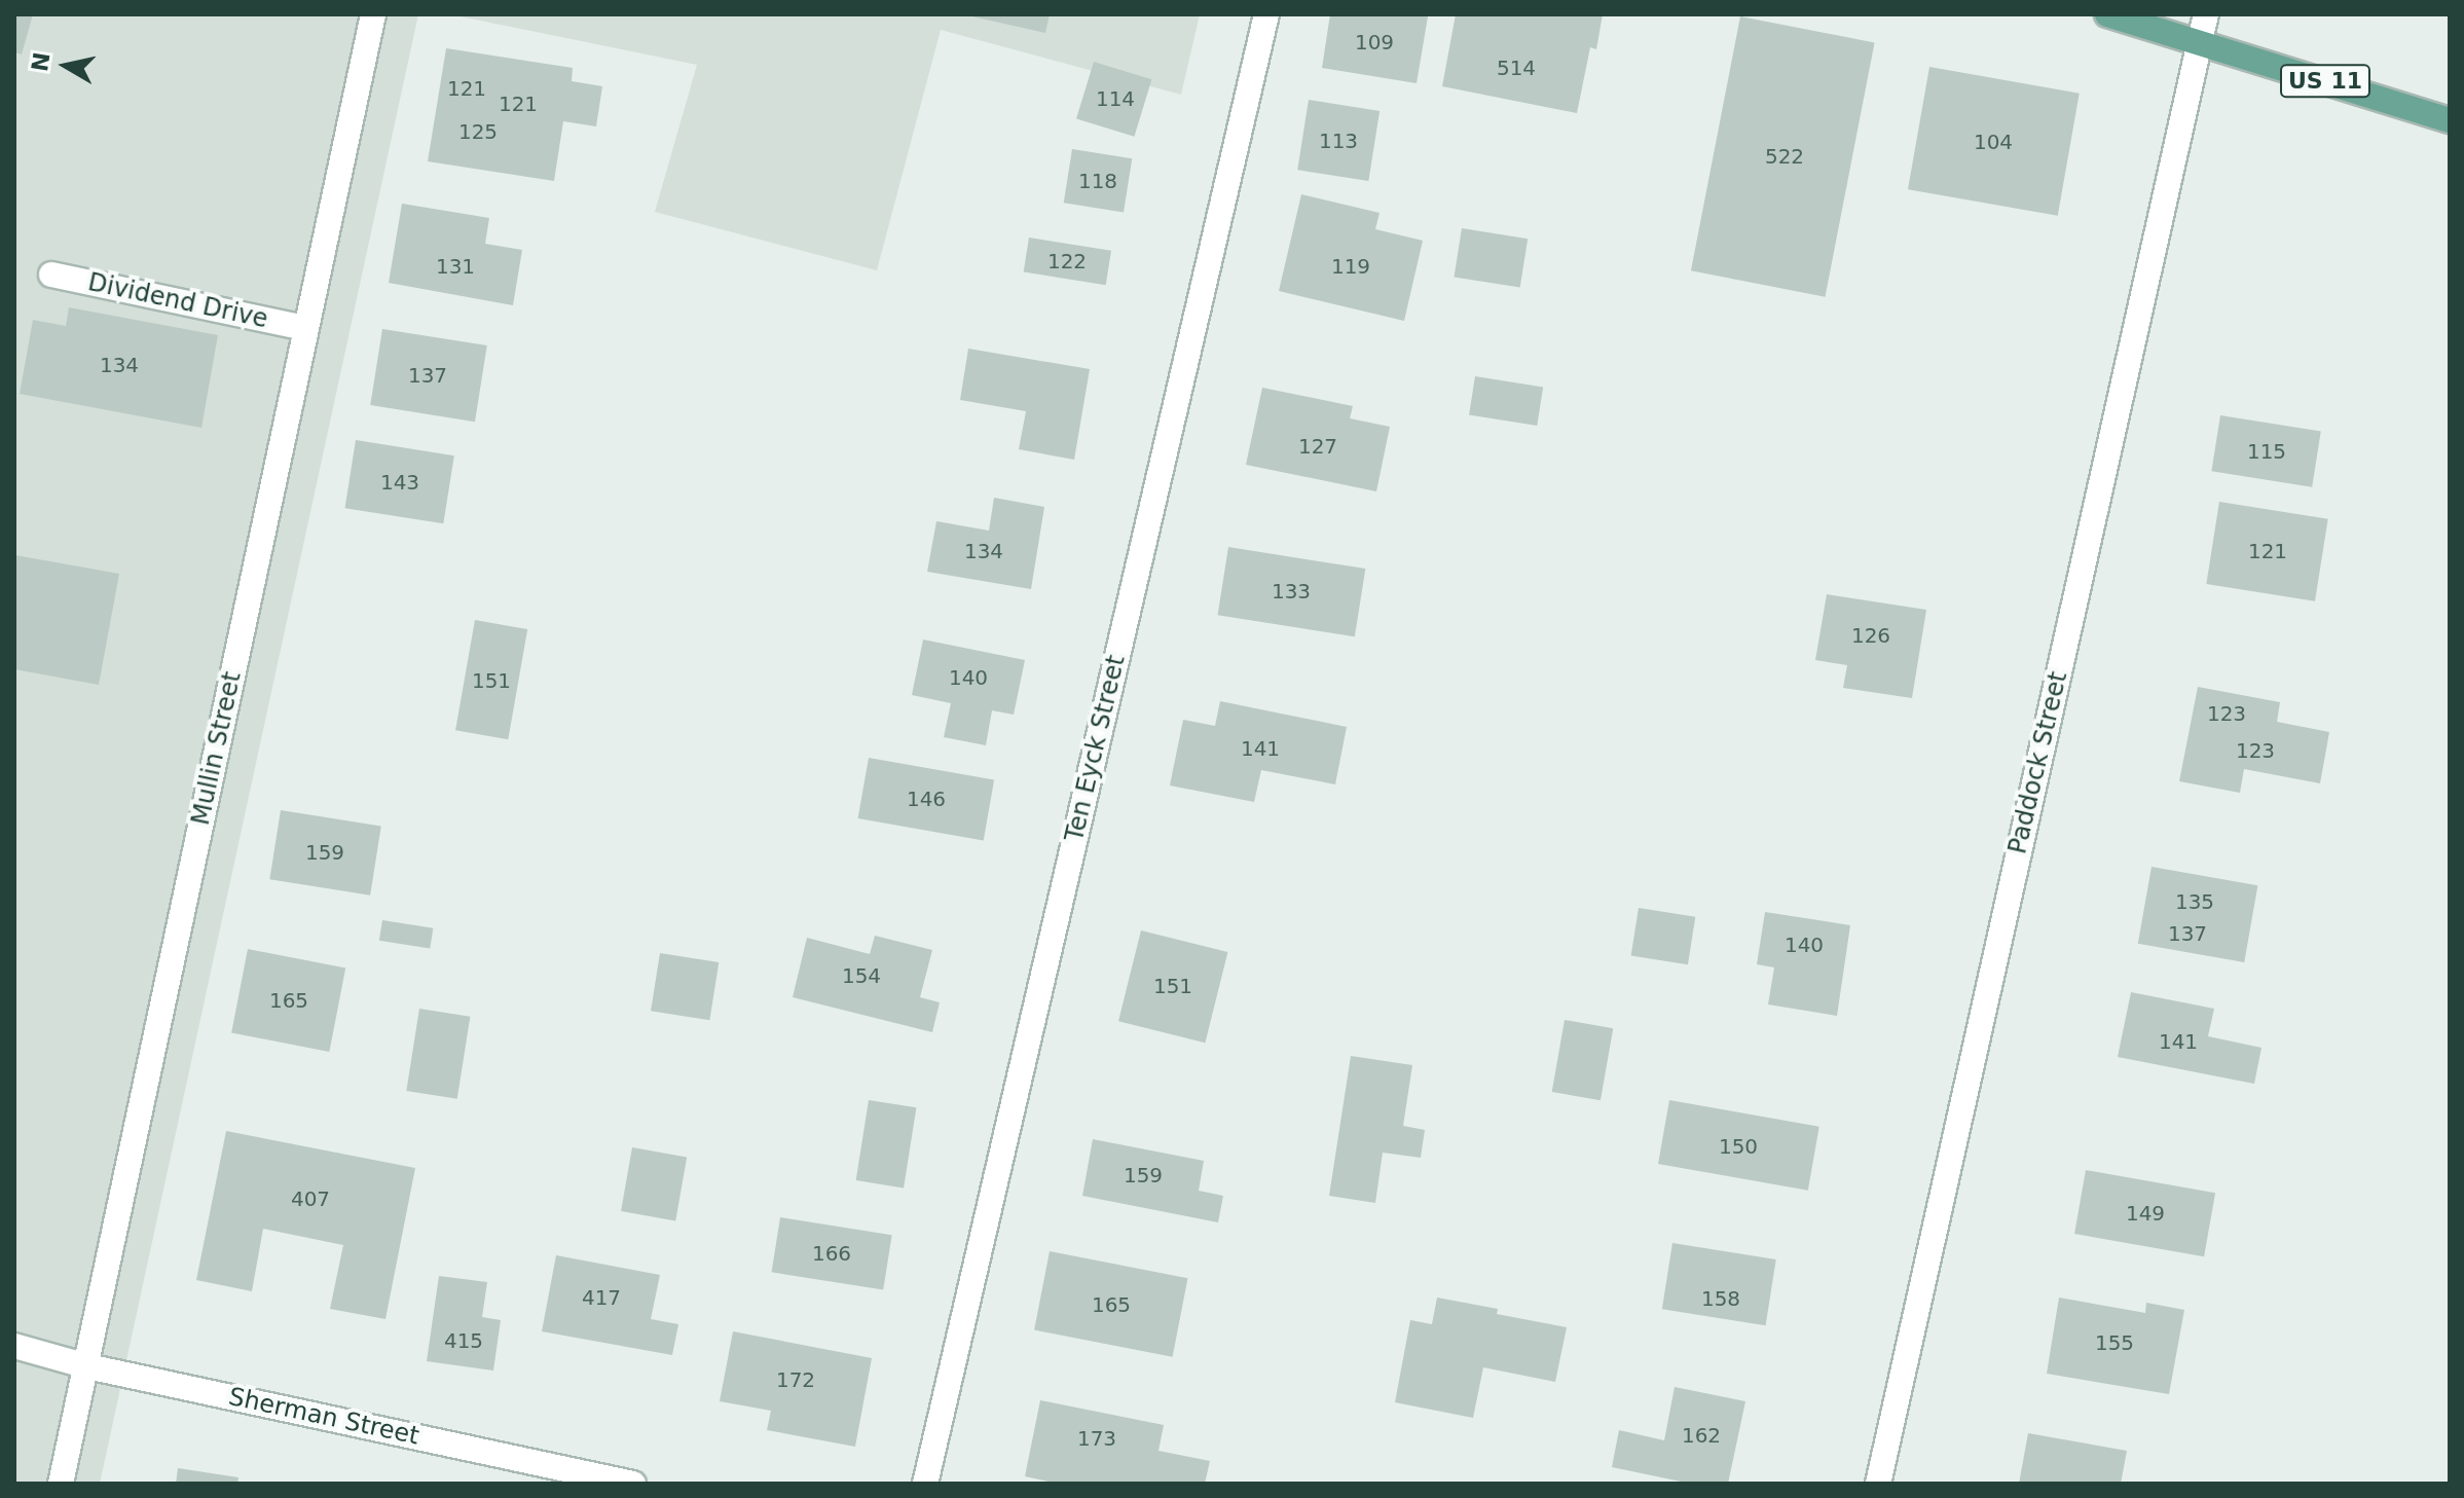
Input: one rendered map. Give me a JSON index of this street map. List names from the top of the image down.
{
  "streets": {
    "main road": ["US 11"],
    "street": [
      "Dividend Drive",
      "Mullin Street",
      "Ten Eyck Street",
      "Paddock Street",
      "Sherman Street"
    ]
  },
  "crossings": [
    ["US 11", "Paddock Street"],
    ["Dividend Drive", "Mullin Street"],
    ["Mullin Street", "Sherman Street"]
  ],
  "house_numbers": [
    "109",
    "514",
    "121",
    "114",
    "121",
    "125",
    "113",
    "104",
    "522",
    "118",
    "122",
    "131",
    "119",
    "134",
    "137",
    "127",
    "115",
    "143",
    "134",
    "121",
    "133",
    "126",
    "140",
    "151",
    "123",
    "141",
    "123",
    "146",
    "159",
    "135",
    "137",
    "140",
    "154",
    "151",
    "165",
    "141",
    "150",
    "159",
    "407",
    "149",
    "166",
    "417",
    "158",
    "165",
    "415",
    "155",
    "172",
    "162",
    "173"
  ],
  "north": "left"
}
